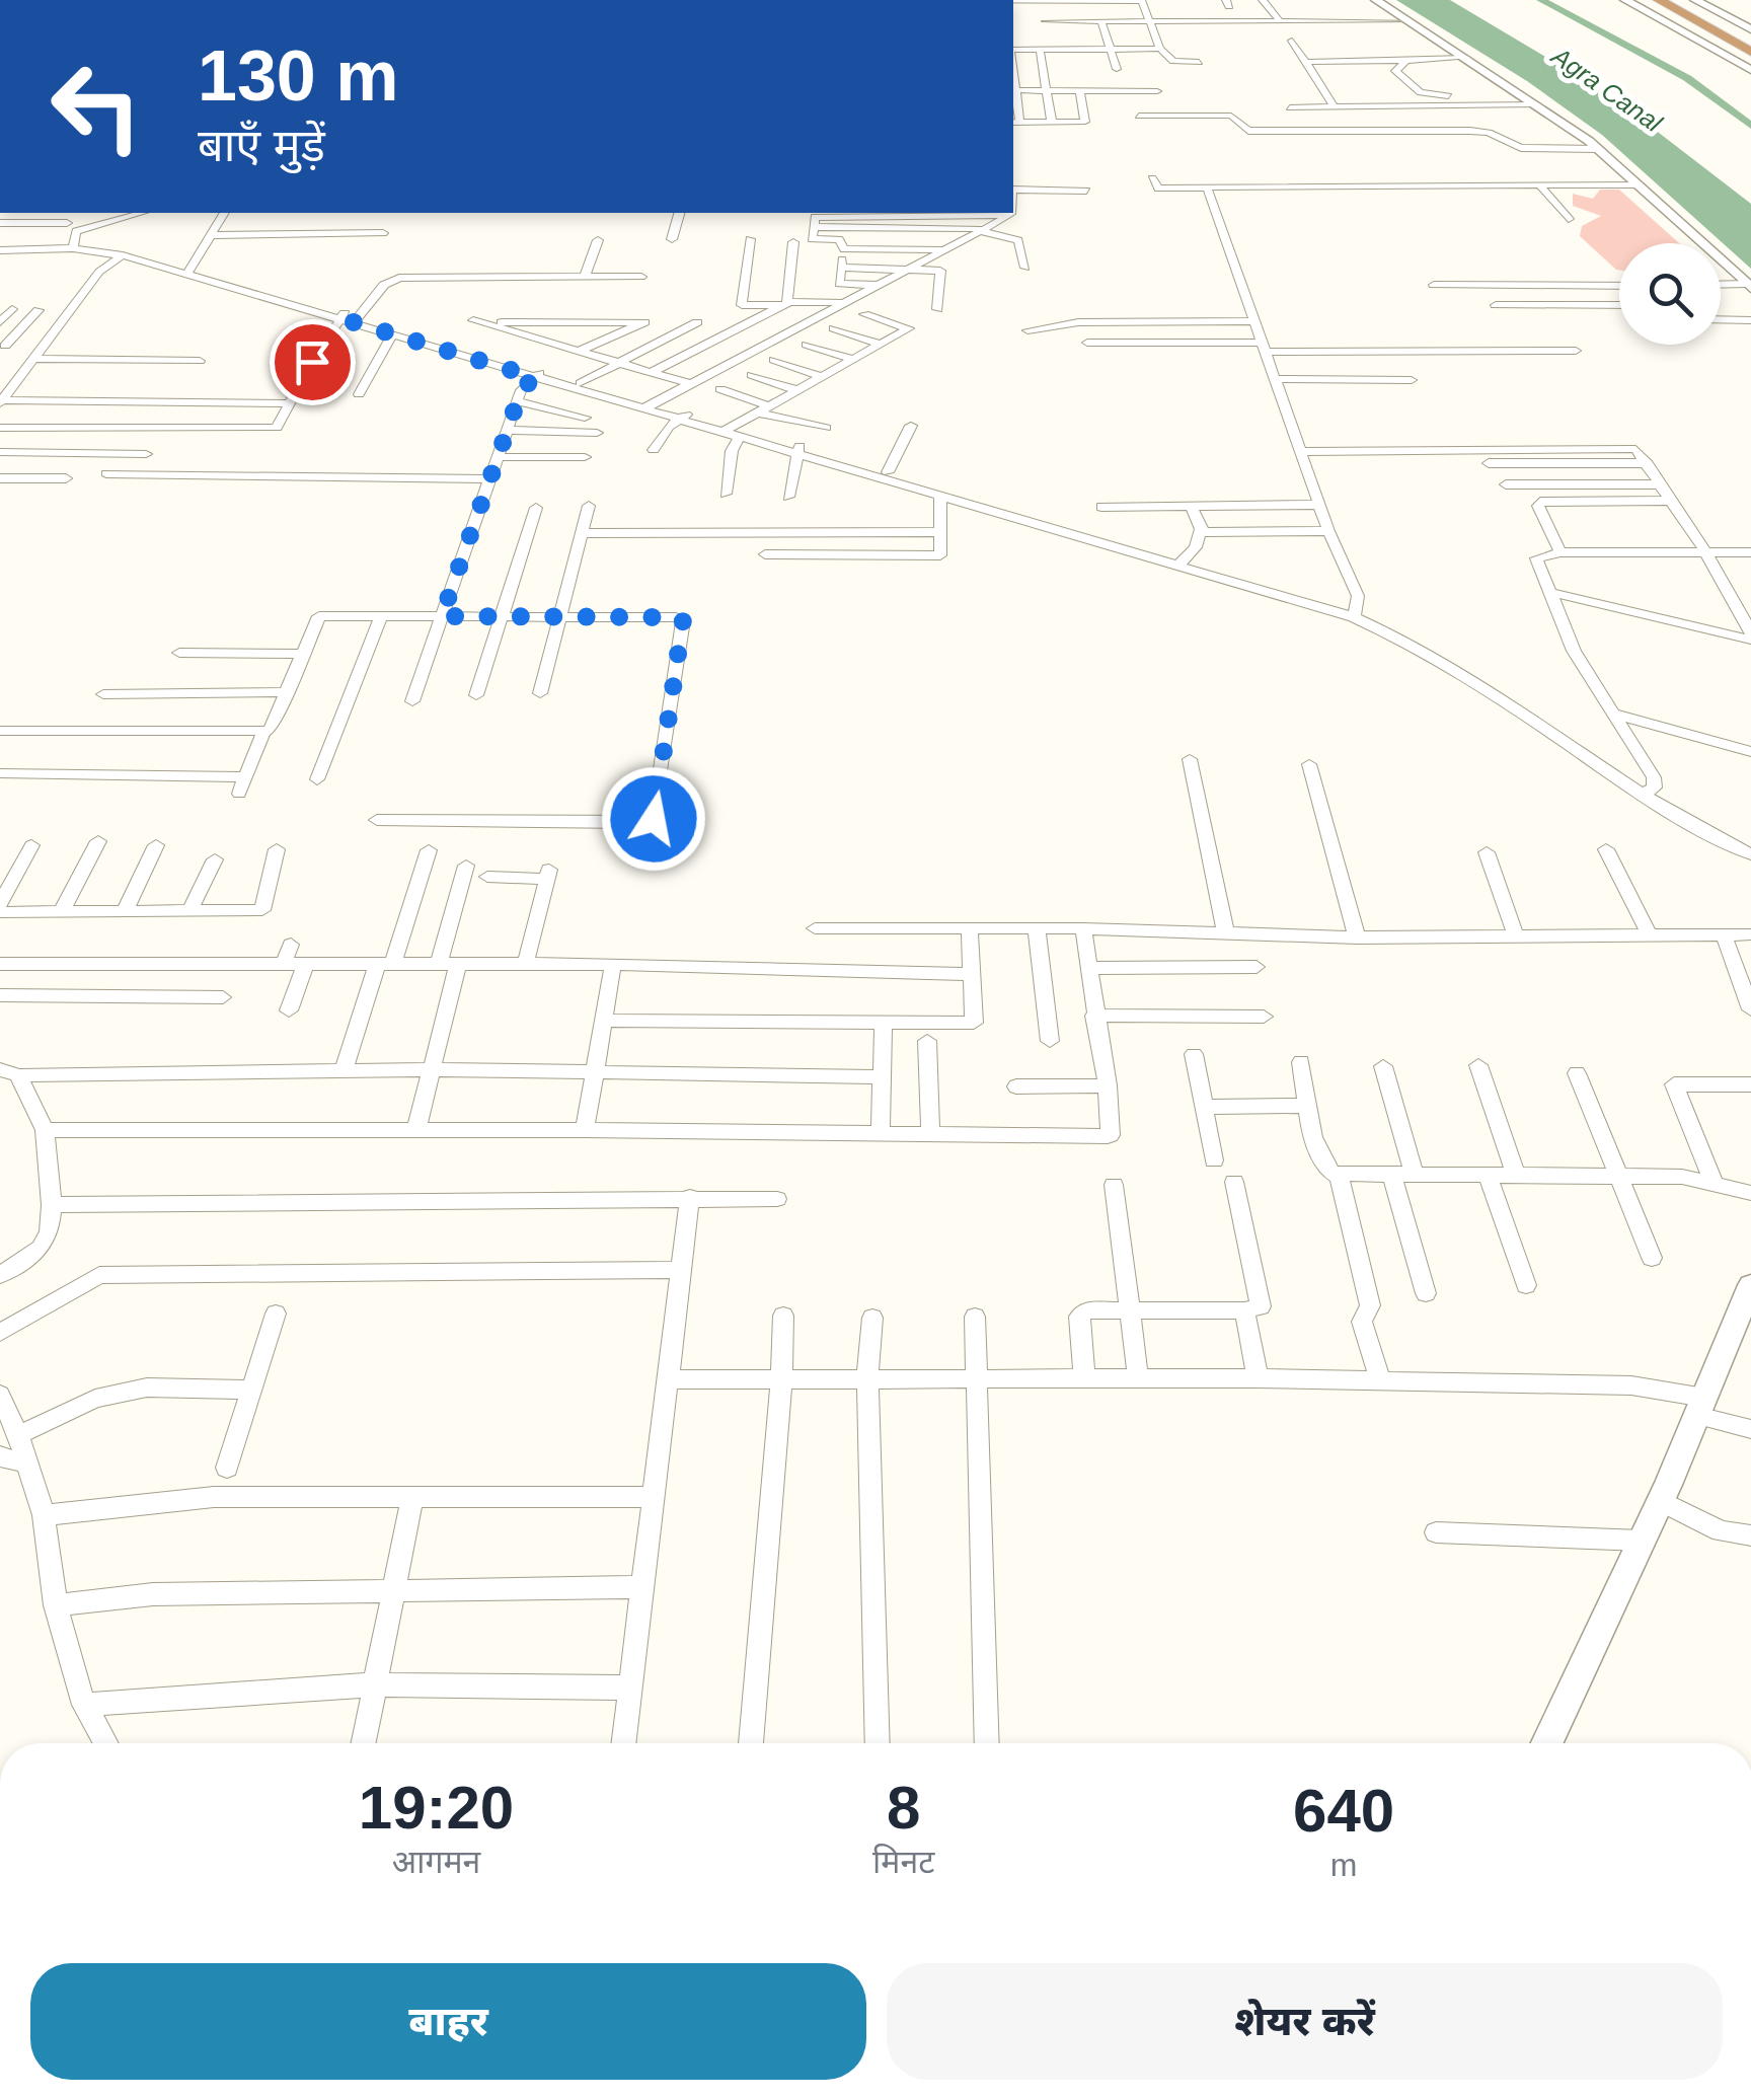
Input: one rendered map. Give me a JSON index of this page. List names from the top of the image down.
{
  "water": ["Agra Canal"],
  "page": {
    "turn": ["130 m", "बाएँ मुड़ें"],
    "eta": [
      "19:20",
      "आगमन",
      "8",
      "मिनट",
      "640",
      "m"
    ],
    "buttons": ["बाहर", "शेयर करें"]
  }
}
